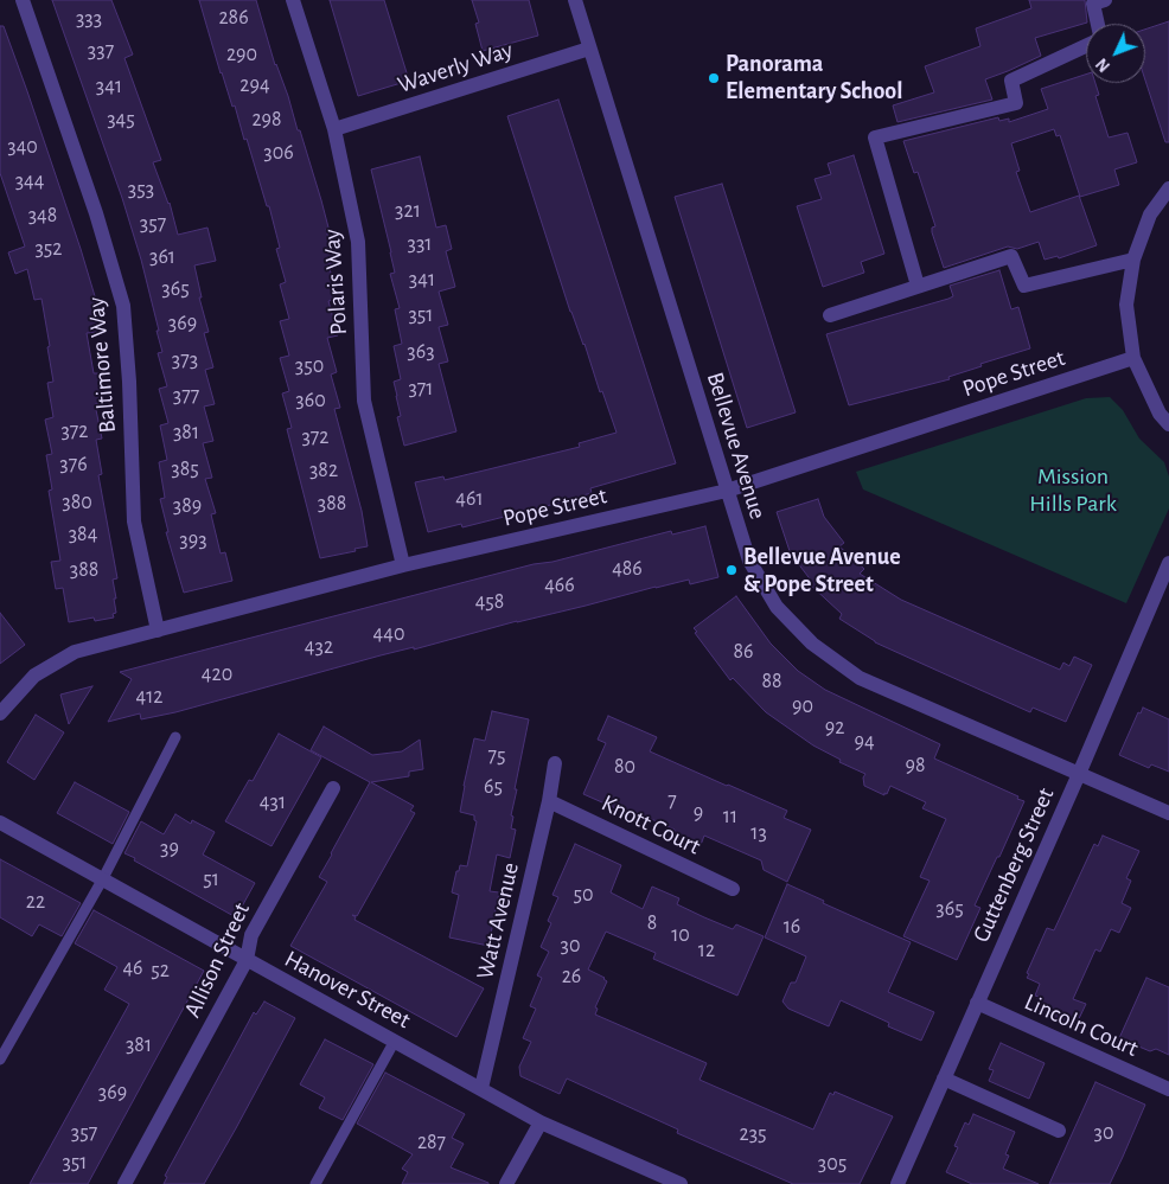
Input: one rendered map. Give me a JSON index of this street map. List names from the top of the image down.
{
  "streets": {
    "street": [
      "Waverly Way",
      "Polaris Way",
      "Baltimore Way",
      "Pope Street",
      "Bellevue Avenue",
      "Knott Court",
      "Guttenberg Street",
      "Watt Avenue",
      "Allison Street",
      "Hanover Street",
      "Lincoln Court"
    ]
  },
  "crossings": [
    ["Waverly Way", "Polaris Way"],
    ["Waverly Way", "Bellevue Avenue"],
    ["Polaris Way", "Pope Street"],
    ["Baltimore Way", "Pope Street"],
    ["Pope Street", "Bellevue Avenue"],
    ["Bellevue Avenue", "Guttenberg Street"],
    ["Knott Court", "Watt Avenue"],
    ["Guttenberg Street", "Lincoln Court"],
    ["Watt Avenue", "Hanover Street"],
    ["Allison Street", "Hanover Street"]
  ],
  "parks": ["Mission Hills Park"],
  "places": ["Panorama Elementary School", "Bellevue Avenue & Pope Street"],
  "house_numbers": [
    "286",
    "333",
    "337",
    "290",
    "294",
    "341",
    "345",
    "298",
    "340",
    "306",
    "344",
    "353",
    "321",
    "348",
    "357",
    "331",
    "352",
    "361",
    "341",
    "365",
    "351",
    "369",
    "363",
    "373",
    "350",
    "371",
    "377",
    "360",
    "372",
    "381",
    "372",
    "376",
    "385",
    "382",
    "461",
    "380",
    "388",
    "389",
    "384",
    "393",
    "486",
    "388",
    "466",
    "458",
    "440",
    "432",
    "86",
    "420",
    "88",
    "412",
    "90",
    "92",
    "94",
    "75",
    "98",
    "80",
    "65",
    "7",
    "431",
    "9",
    "11",
    "13",
    "39",
    "51",
    "50",
    "22",
    "365",
    "8",
    "16",
    "10",
    "30",
    "12",
    "46",
    "52",
    "26",
    "381",
    "369",
    "357",
    "30",
    "235",
    "287",
    "351",
    "305"
  ],
  "north": "bottom left"
}
